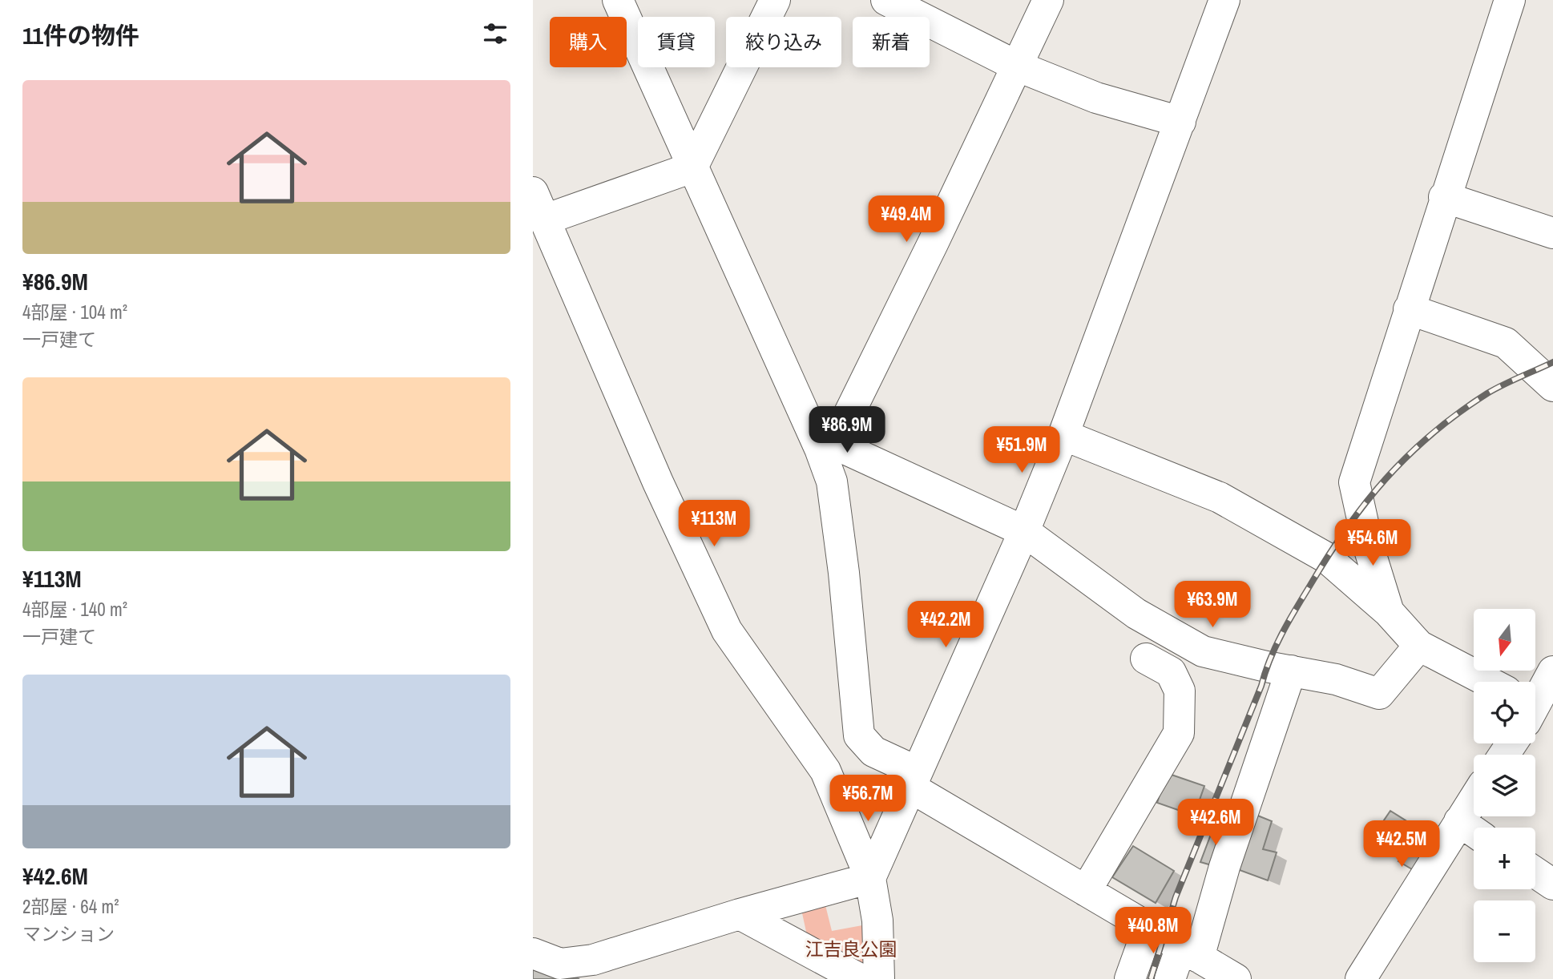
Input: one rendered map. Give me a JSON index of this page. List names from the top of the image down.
{
  "parks": ["江吉良公園"],
  "north": "bottom",
  "page": {
    "heading": "11件の物件",
    "chip": [
      "購入",
      "賃貸",
      "絞り込み",
      "新着"
    ],
    "list": [
      {
        "name": "¥86.9M",
        "note": "4部屋 · 104 m² · 一戸建て"
      },
      {
        "name": "¥113M",
        "note": "4部屋 · 140 m² · 一戸建て"
      },
      {
        "name": "¥42.6M",
        "note": "2部屋 · 64 m² · マンション"
      }
    ],
    "price": [
      "¥49.4M",
      "¥86.9M",
      "¥51.9M",
      "¥113M",
      "¥54.6M",
      "¥63.9M",
      "¥42.2M",
      "¥56.7M",
      "¥42.6M",
      "¥42.5M",
      "¥40.8M"
    ],
    "map_buttons": ["+", "−"]
  }
}
